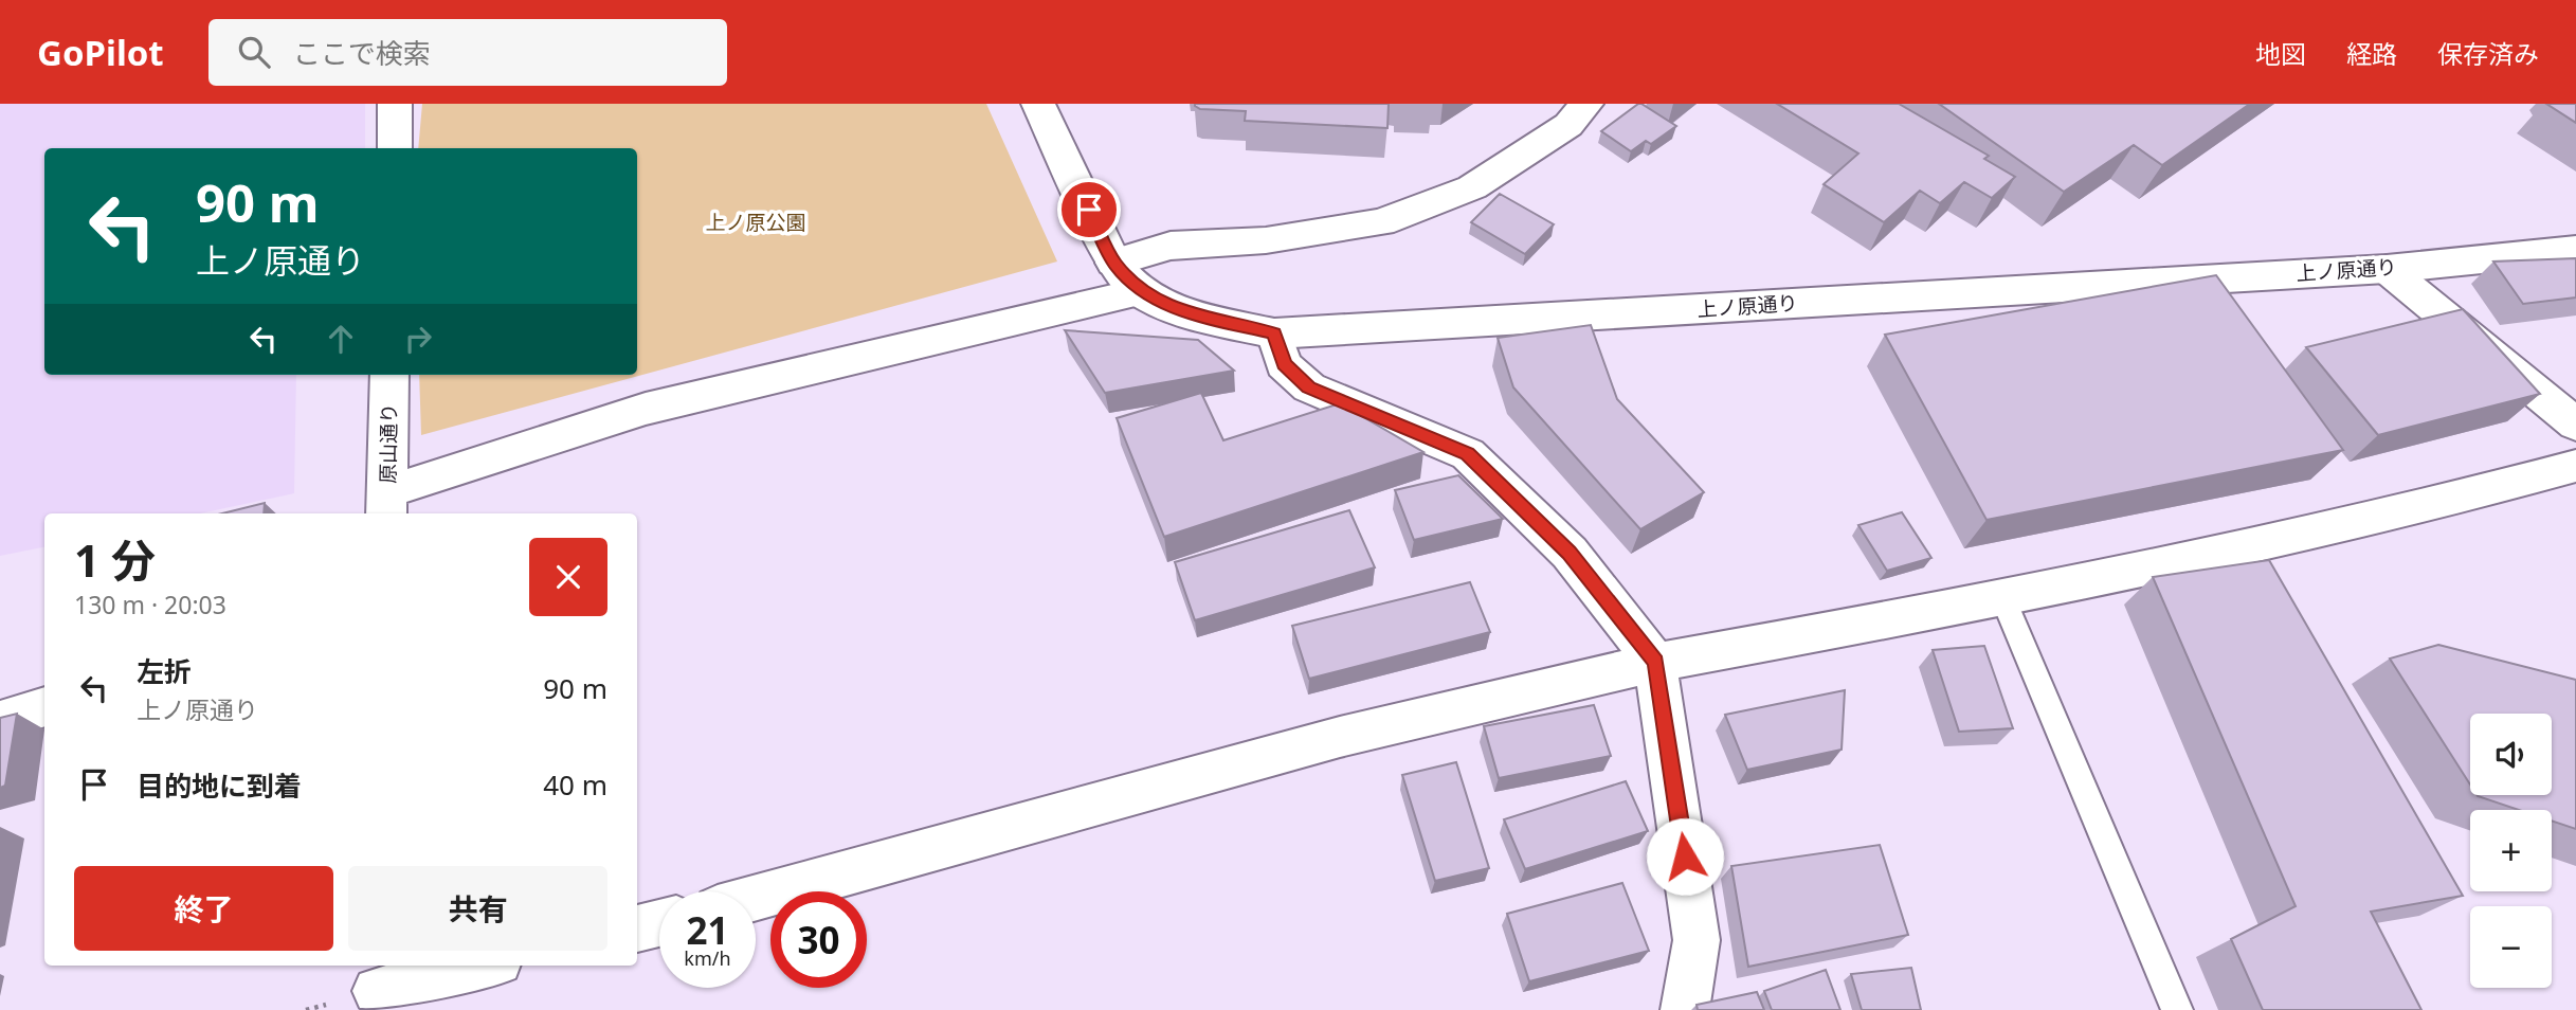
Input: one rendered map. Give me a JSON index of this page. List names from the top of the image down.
{
  "streets": {
    "street": ["上ノ原通り", "原山通り"]
  },
  "parks": ["上ノ原公園"],
  "page": {
    "header": "GoPilot",
    "search": "ここで検索",
    "nav": ["地図", "経路", "保存済み"],
    "turn": ["90 m", "上ノ原通り"],
    "heading": ["1 分", "130 m · 20:03"],
    "list": [
      {
        "name": "左折",
        "note": "上ノ原通り",
        "value": "90 m"
      },
      {
        "name": "目的地に到着",
        "value": "40 m"
      }
    ],
    "map_buttons": ["+", "−"],
    "buttons": ["終了", "共有"],
    "speed": "21 km/h",
    "limit": "30"
  }
}
